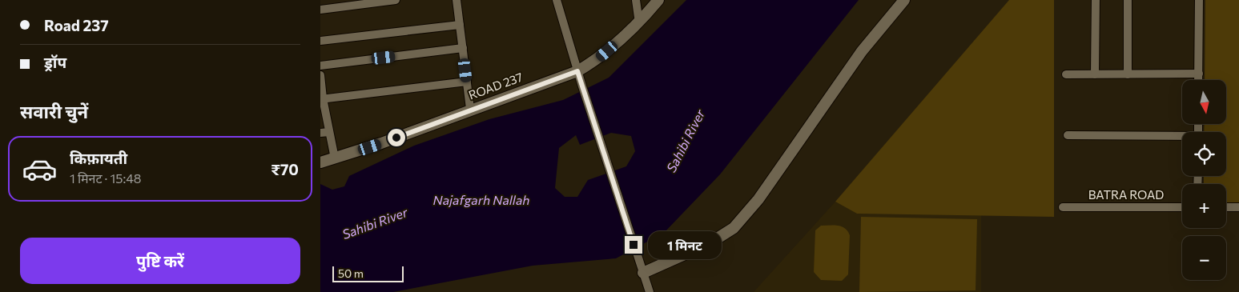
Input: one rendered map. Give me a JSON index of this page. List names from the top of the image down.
{
  "streets": {
    "street": ["ROAD 237", "BATRA ROAD"]
  },
  "water": ["Sahibi River", "Najafgarh Nallah"],
  "scale_bar": "50 m",
  "north": "bottom",
  "page": {
    "banner": ["Road 237", "ड्रॉप"],
    "map_buttons": ["+", "−"],
    "heading": "सवारी चुनें",
    "list": [
      {
        "name": "किफ़ायती",
        "note": "1 मिनट · 15:48",
        "value": "₹70"
      }
    ],
    "buttons": "पुष्टि करें",
    "bubble": "1 मिनट",
    "scale": "50 m"
  }
}
